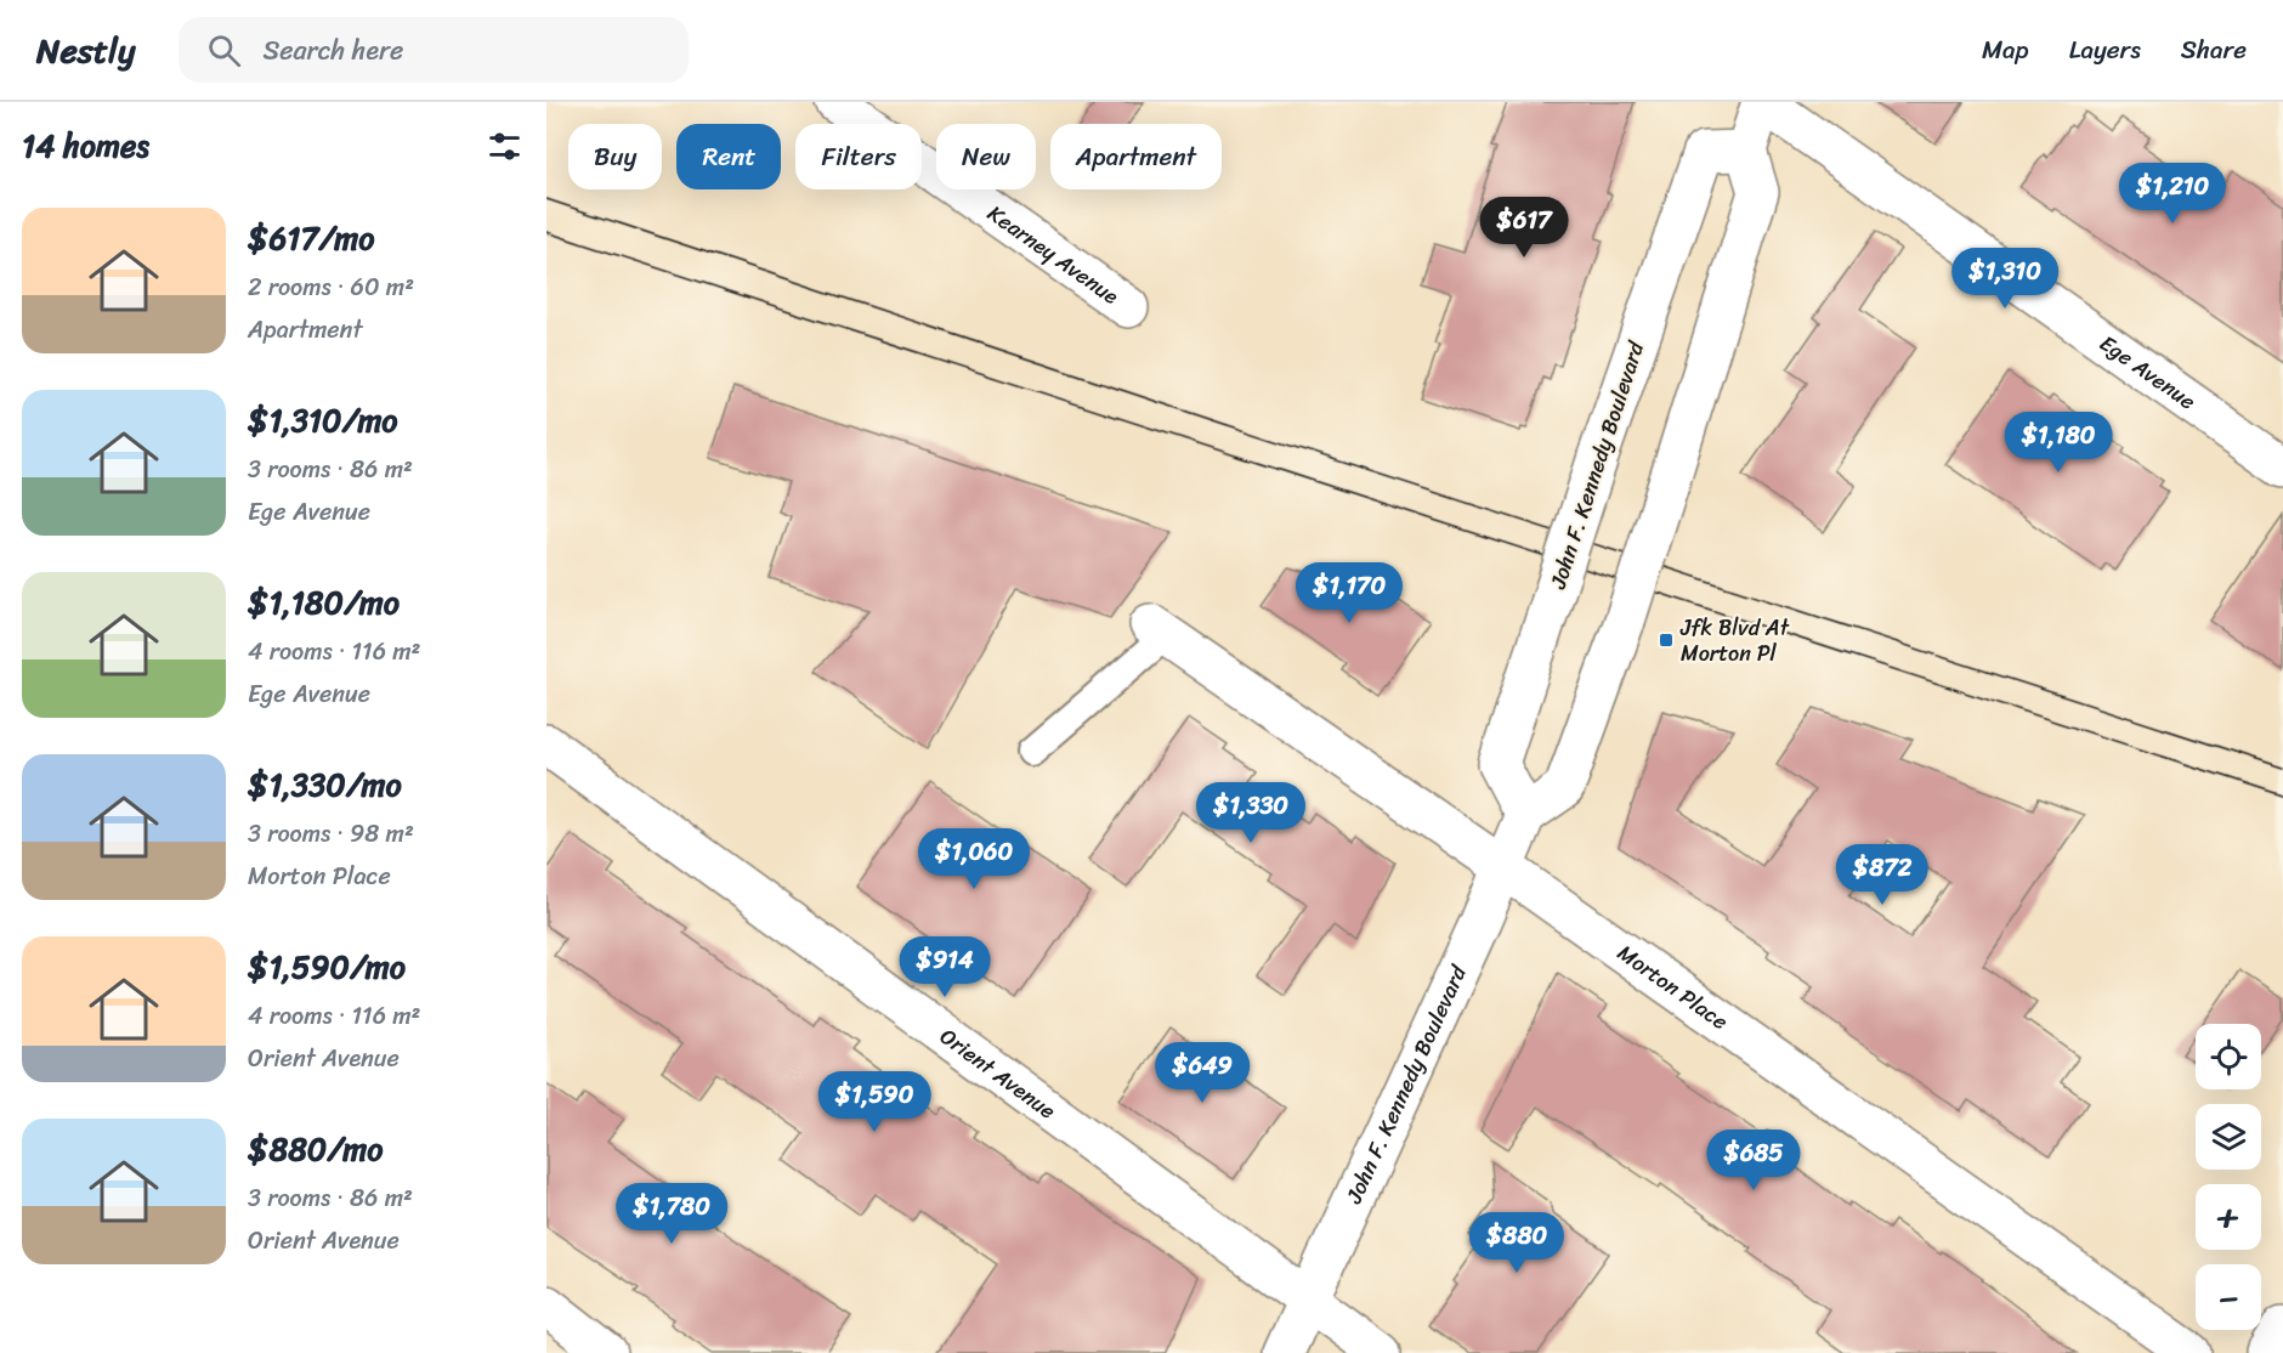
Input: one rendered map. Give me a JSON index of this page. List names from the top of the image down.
{
  "streets": {
    "street": [
      "Kearney Avenue",
      "Ege Avenue",
      "John F. Kennedy Boulevard",
      "Morton Place",
      "Orient Avenue"
    ]
  },
  "crossings": [
    ["John F. Kennedy Boulevard", "Morton Place"],
    ["John F. Kennedy Boulevard", "Orient Avenue"]
  ],
  "places": {
    "transit": ["Jfk Blvd At Morton Pl"]
  },
  "page": {
    "header": "Nestly",
    "search": "Search here",
    "nav": ["Map", "Layers", "Share"],
    "heading": "14 homes",
    "chip": [
      "Buy",
      "Rent",
      "Filters",
      "New",
      "Apartment"
    ],
    "price": [
      "$1,210",
      "$617",
      "$1,310",
      "$1,180",
      "$1,170",
      "$1,330",
      "$1,060",
      "$872",
      "$914",
      "$649",
      "$1,590",
      "$685",
      "$1,780",
      "$880"
    ],
    "list": [
      {
        "name": "$617/mo",
        "note": "2 rooms · 60 m² · Apartment"
      },
      {
        "name": "$1,310/mo",
        "note": "3 rooms · 86 m² · Ege Avenue"
      },
      {
        "name": "$1,180/mo",
        "note": "4 rooms · 116 m² · Ege Avenue"
      },
      {
        "name": "$1,330/mo",
        "note": "3 rooms · 98 m² · Morton Place"
      },
      {
        "name": "$1,590/mo",
        "note": "4 rooms · 116 m² · Orient Avenue"
      },
      {
        "name": "$880/mo",
        "note": "3 rooms · 86 m² · Orient Avenue"
      }
    ],
    "map_buttons": ["+", "−"]
  }
}
